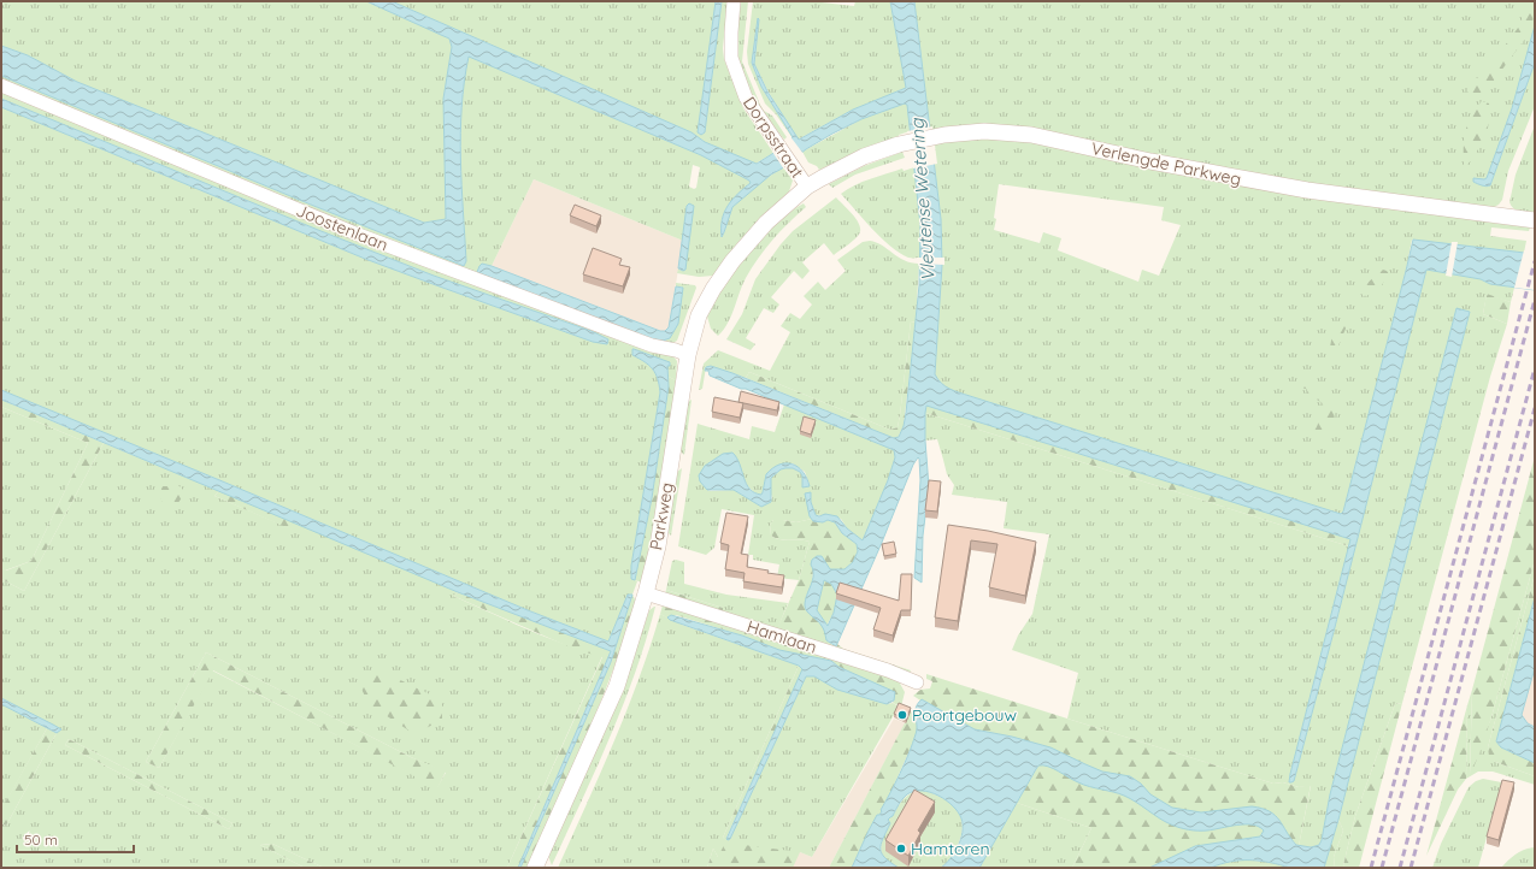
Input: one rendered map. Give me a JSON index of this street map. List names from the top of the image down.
{
  "streets": {
    "street": [
      "Dorpsstraat",
      "Verlengde Parkweg",
      "Joostenlaan",
      "Parkweg",
      "Hamlaan"
    ]
  },
  "crossings": [
    ["Dorpsstraat", "Verlengde Parkweg"],
    ["Dorpsstraat", "Parkweg"],
    ["Verlengde Parkweg", "Parkweg"],
    ["Joostenlaan", "Parkweg"],
    ["Parkweg", "Hamlaan"]
  ],
  "water": ["Vleutense Wetering"],
  "places": ["Poortgebouw", "Hamtoren"],
  "scale_bar": "50 m"
}
